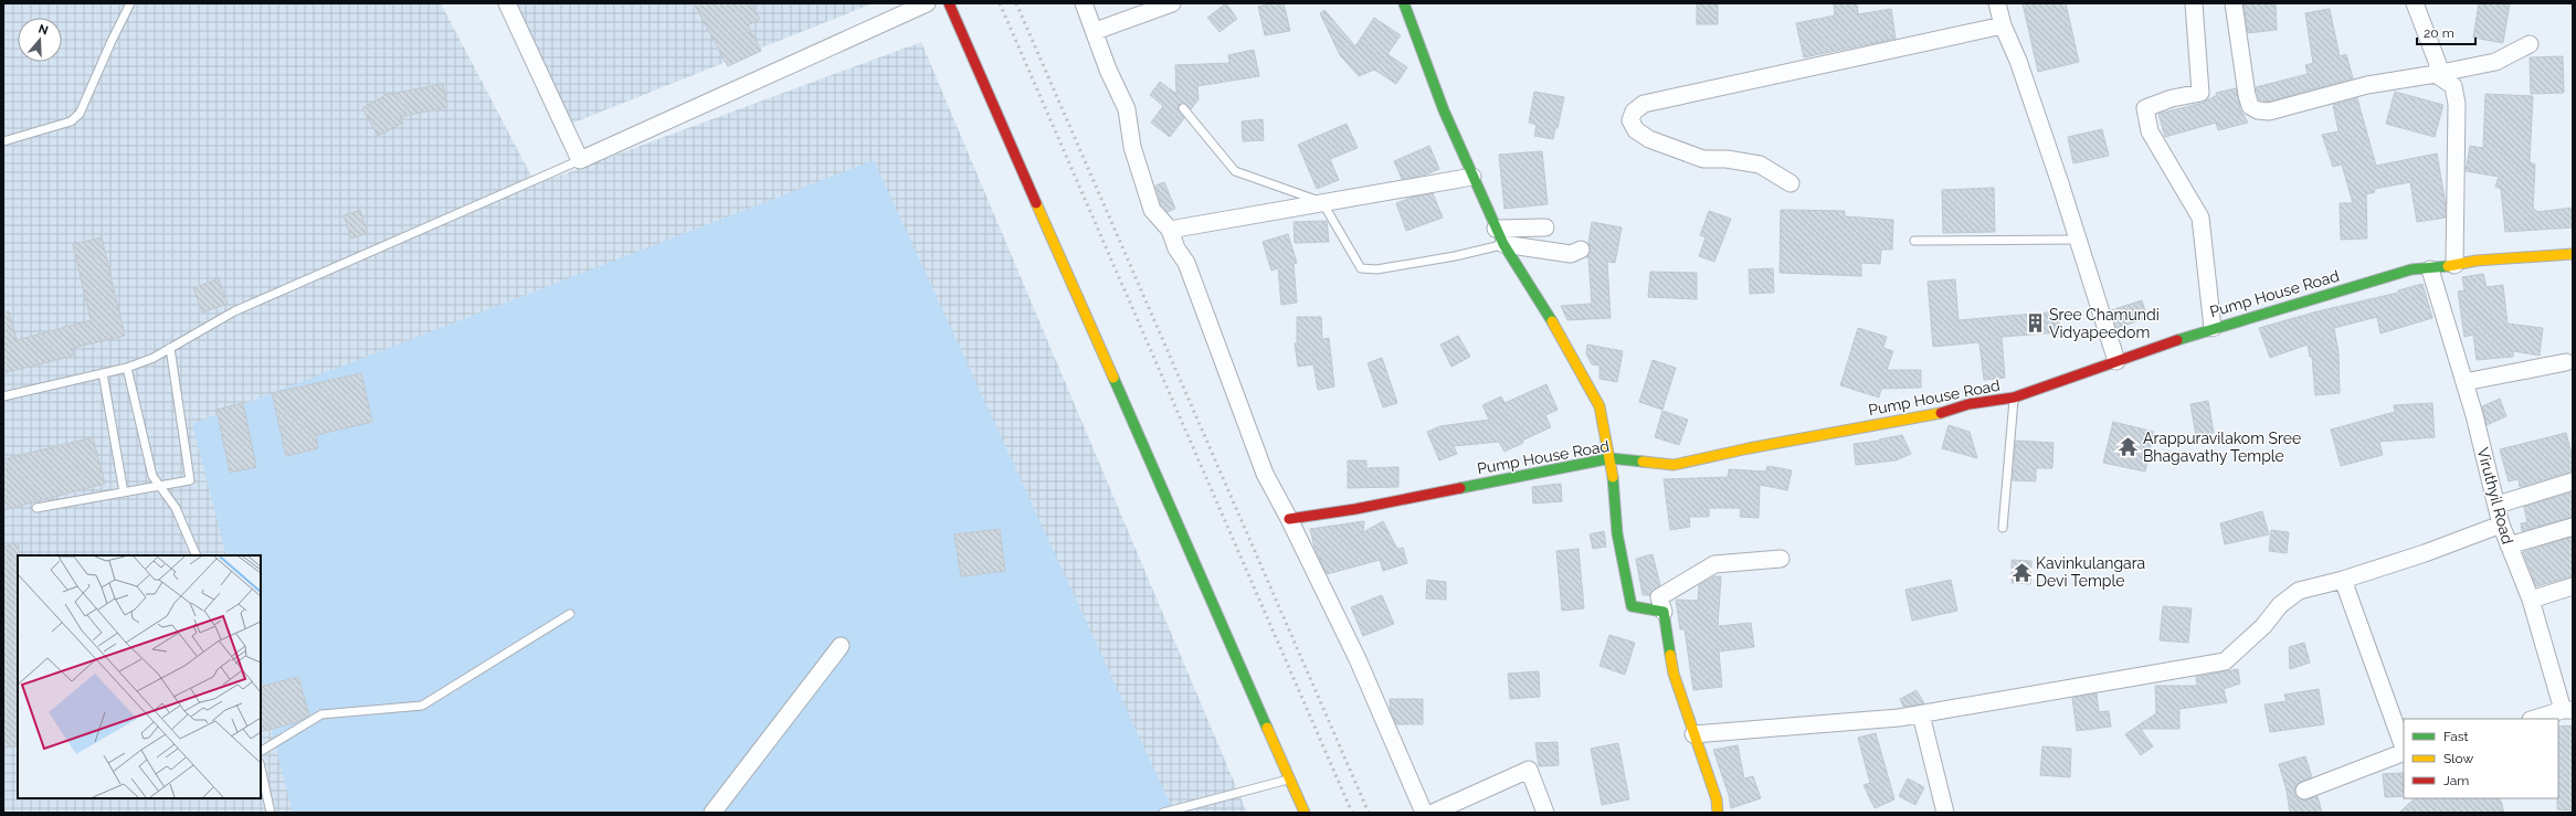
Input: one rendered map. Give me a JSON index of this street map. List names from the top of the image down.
{
  "streets": {
    "street": ["Pump House Road", "Viruthyil Road"]
  },
  "crossings": [
    ["Pump House Road", "Viruthyil Road"]
  ],
  "places": {
    "building": ["Sree Chamundi Vidyapeedom"],
    "temple": ["Arappuravilakom Sree Bhagavathy Temple", "Kavinkulangara Devi Temple"]
  },
  "legend": ["Fast", "Slow", "Jam"],
  "scale_bar": "20 m",
  "north": "top"
}
